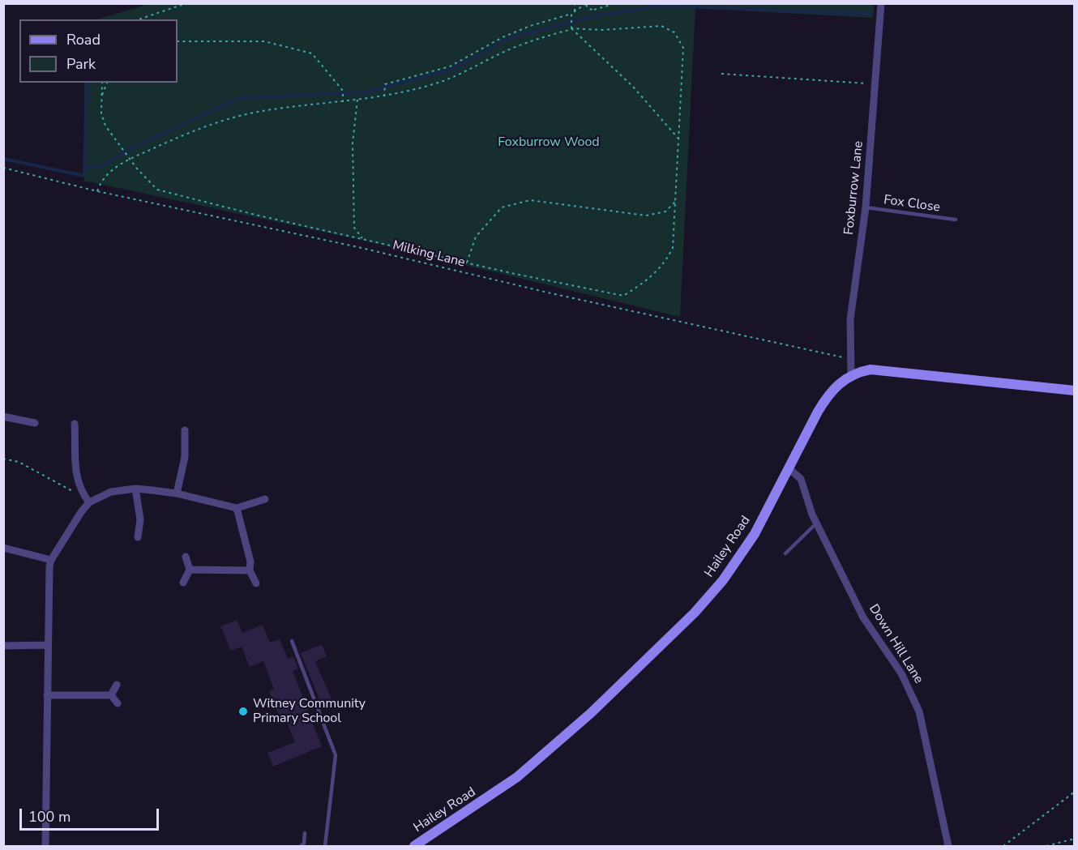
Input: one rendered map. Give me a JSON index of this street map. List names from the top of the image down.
{
  "streets": {
    "main road": ["Hailey Road"],
    "street": ["Foxburrow Lane", "Down Hill Lane"],
    "lane": ["Fox Close"],
    "path": ["Milking Lane"]
  },
  "crossings": [
    ["Foxburrow Lane", "Fox Close"],
    ["Foxburrow Lane", "Milking Lane"],
    ["Foxburrow Lane", "Hailey Road"],
    ["Hailey Road", "Down Hill Lane"]
  ],
  "parks": ["Foxburrow Wood"],
  "places": ["Witney Community Primary School"],
  "legend": ["Road", "Park"],
  "scale_bar": "100 m"
}
